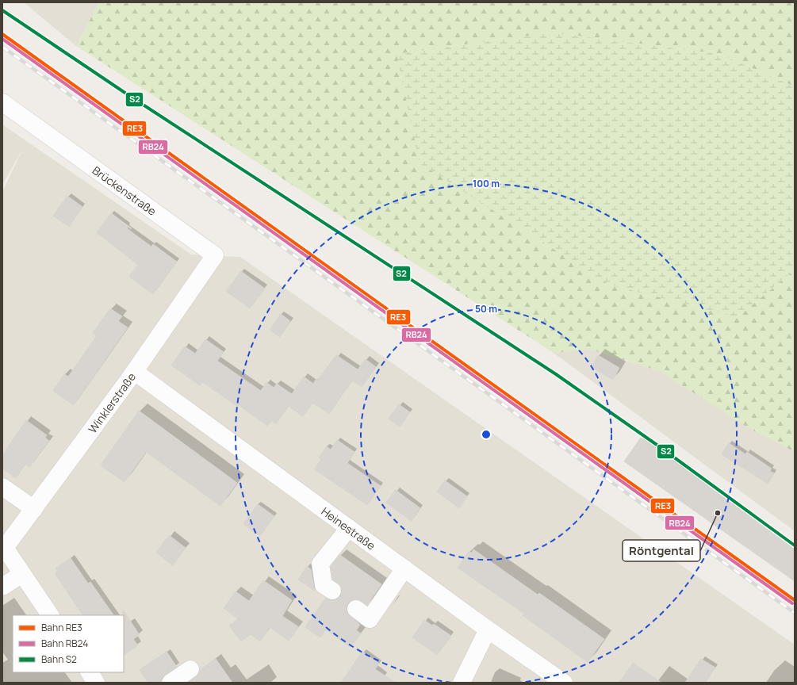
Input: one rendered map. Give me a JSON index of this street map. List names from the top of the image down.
{
  "streets": {
    "street": ["Brückenstraße", "Winklerstraße", "Heinestraße"]
  },
  "crossings": [
    ["Brückenstraße", "Winklerstraße"],
    ["Winklerstraße", "Heinestraße"]
  ],
  "places": ["Röntgental"],
  "lines": ["rail line S2", "rail line RE3", "rail line RB24"],
  "legend": ["Bahn RE3", "Bahn RB24", "Bahn S2"],
  "rings": ["100 m", "50 m"]
}
